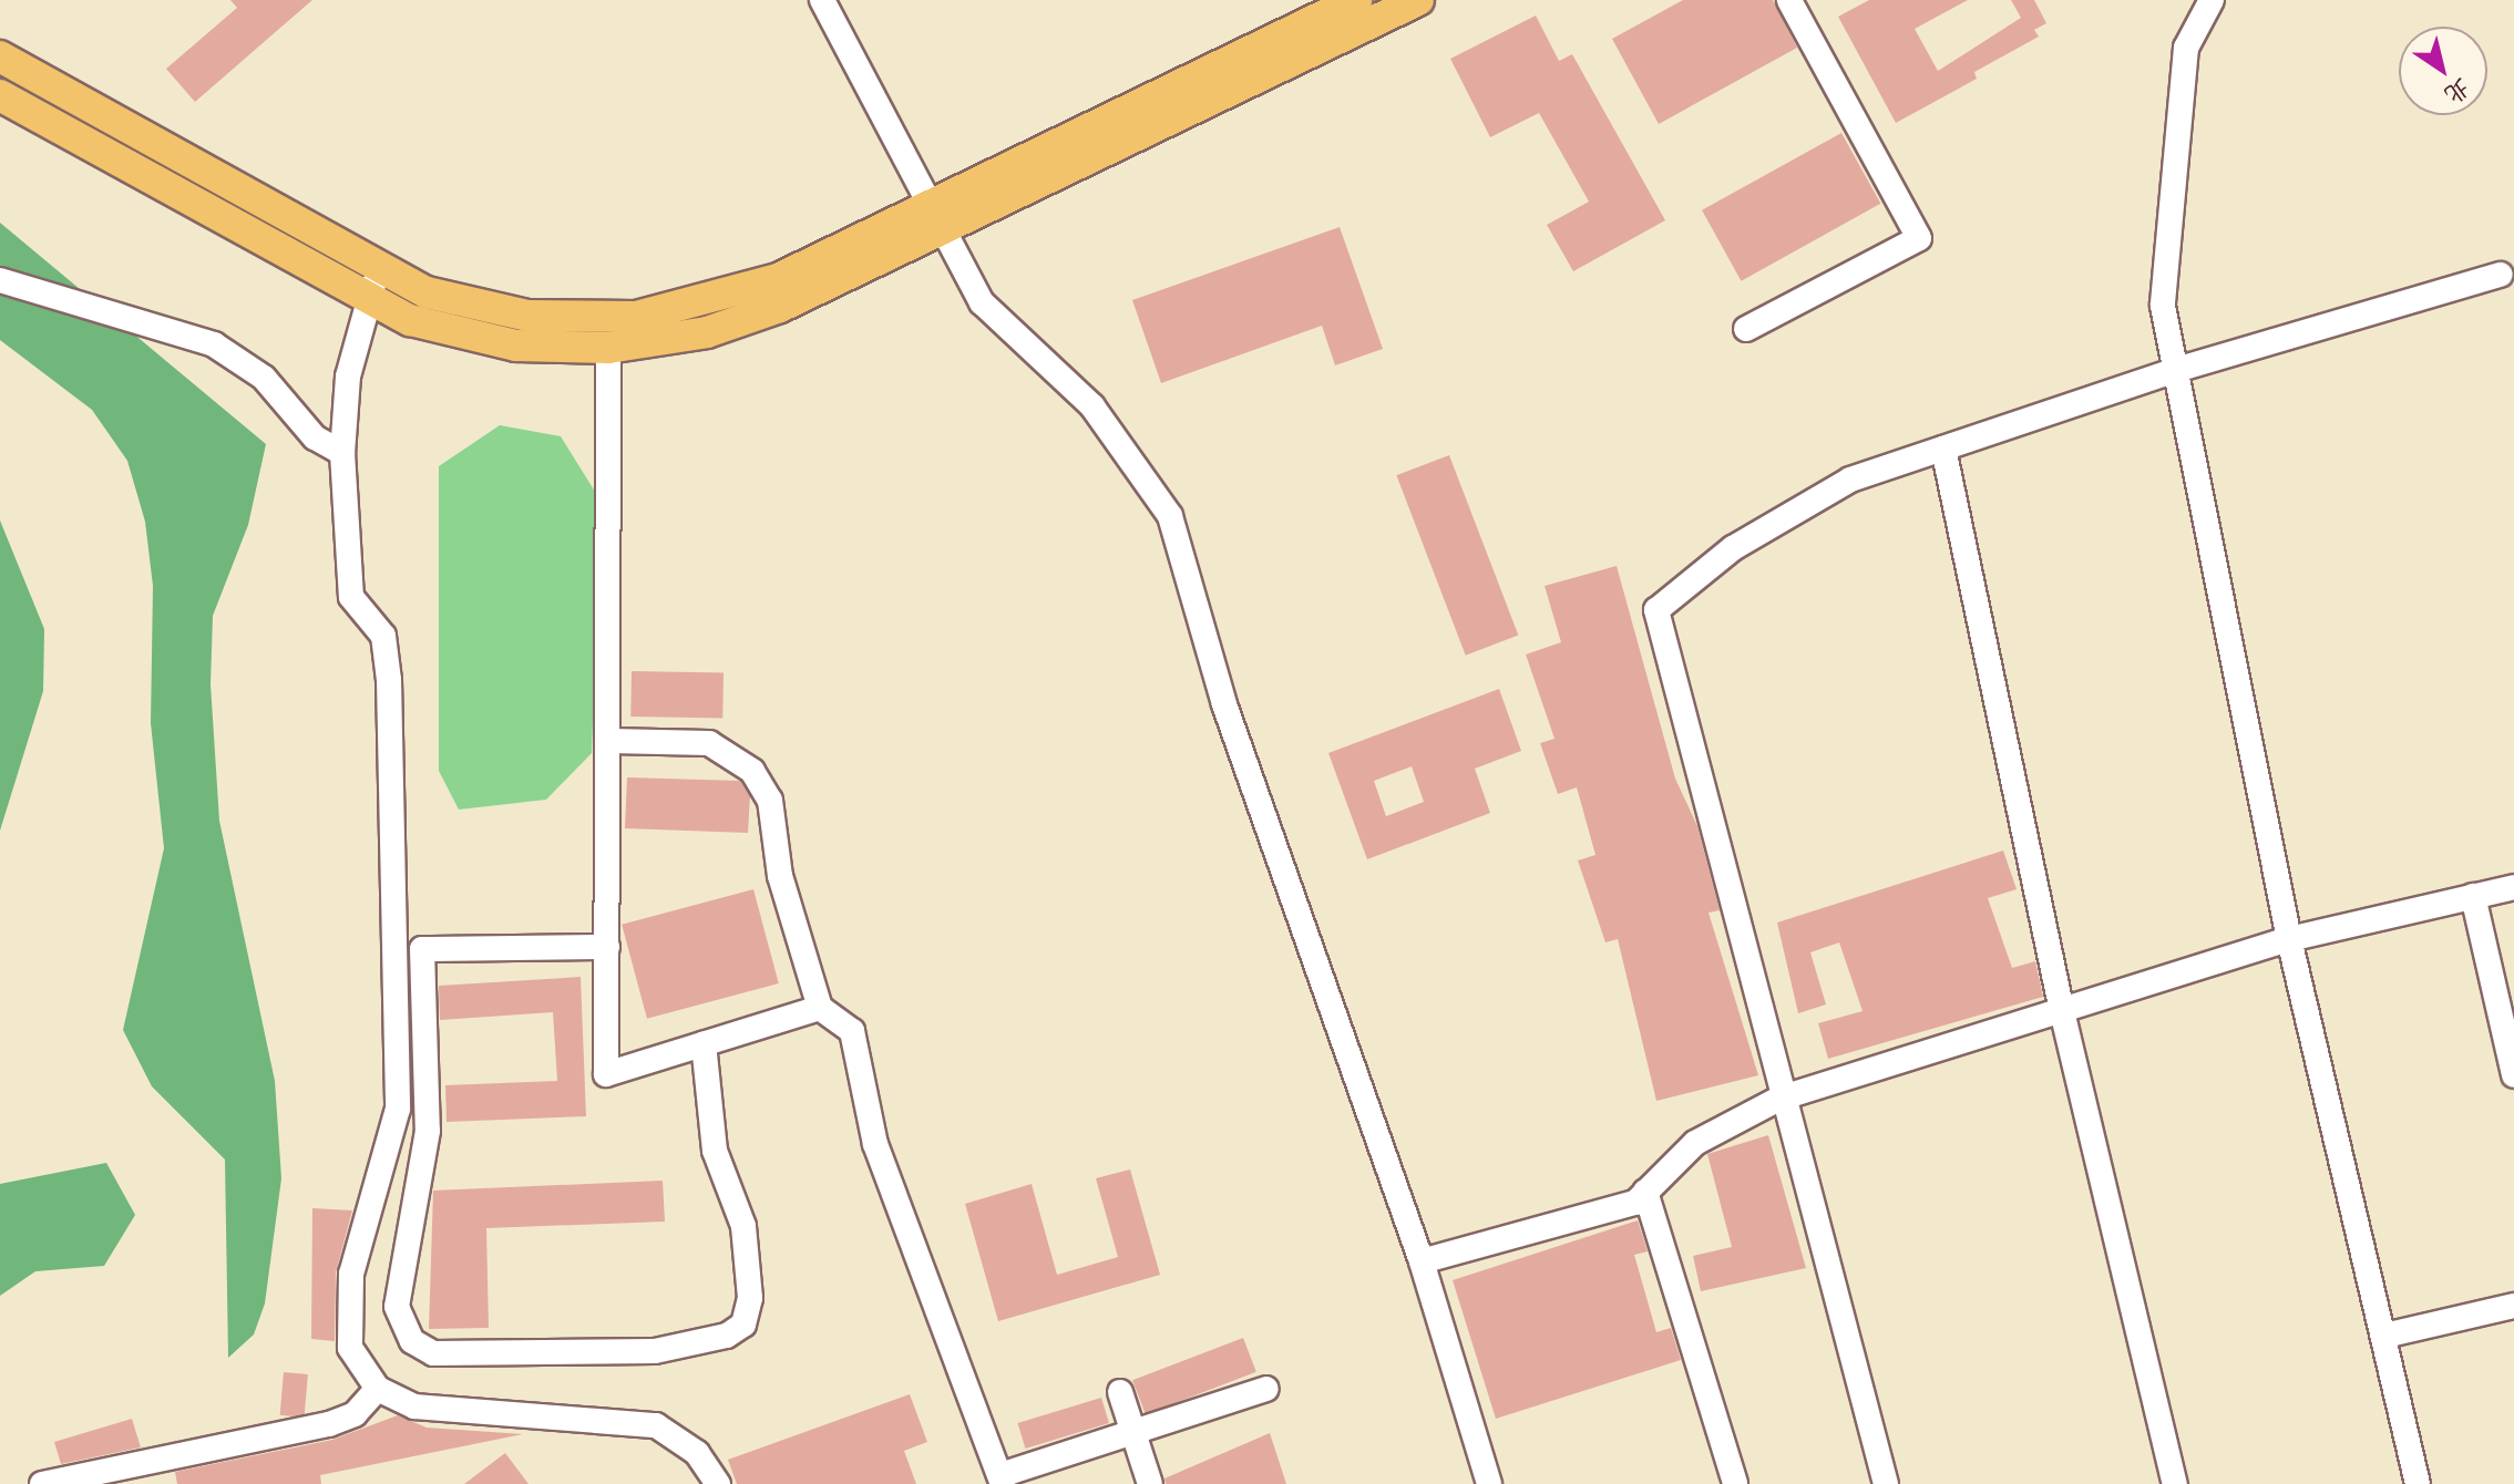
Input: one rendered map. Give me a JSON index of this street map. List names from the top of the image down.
{
  "north": "bottom right"
}
